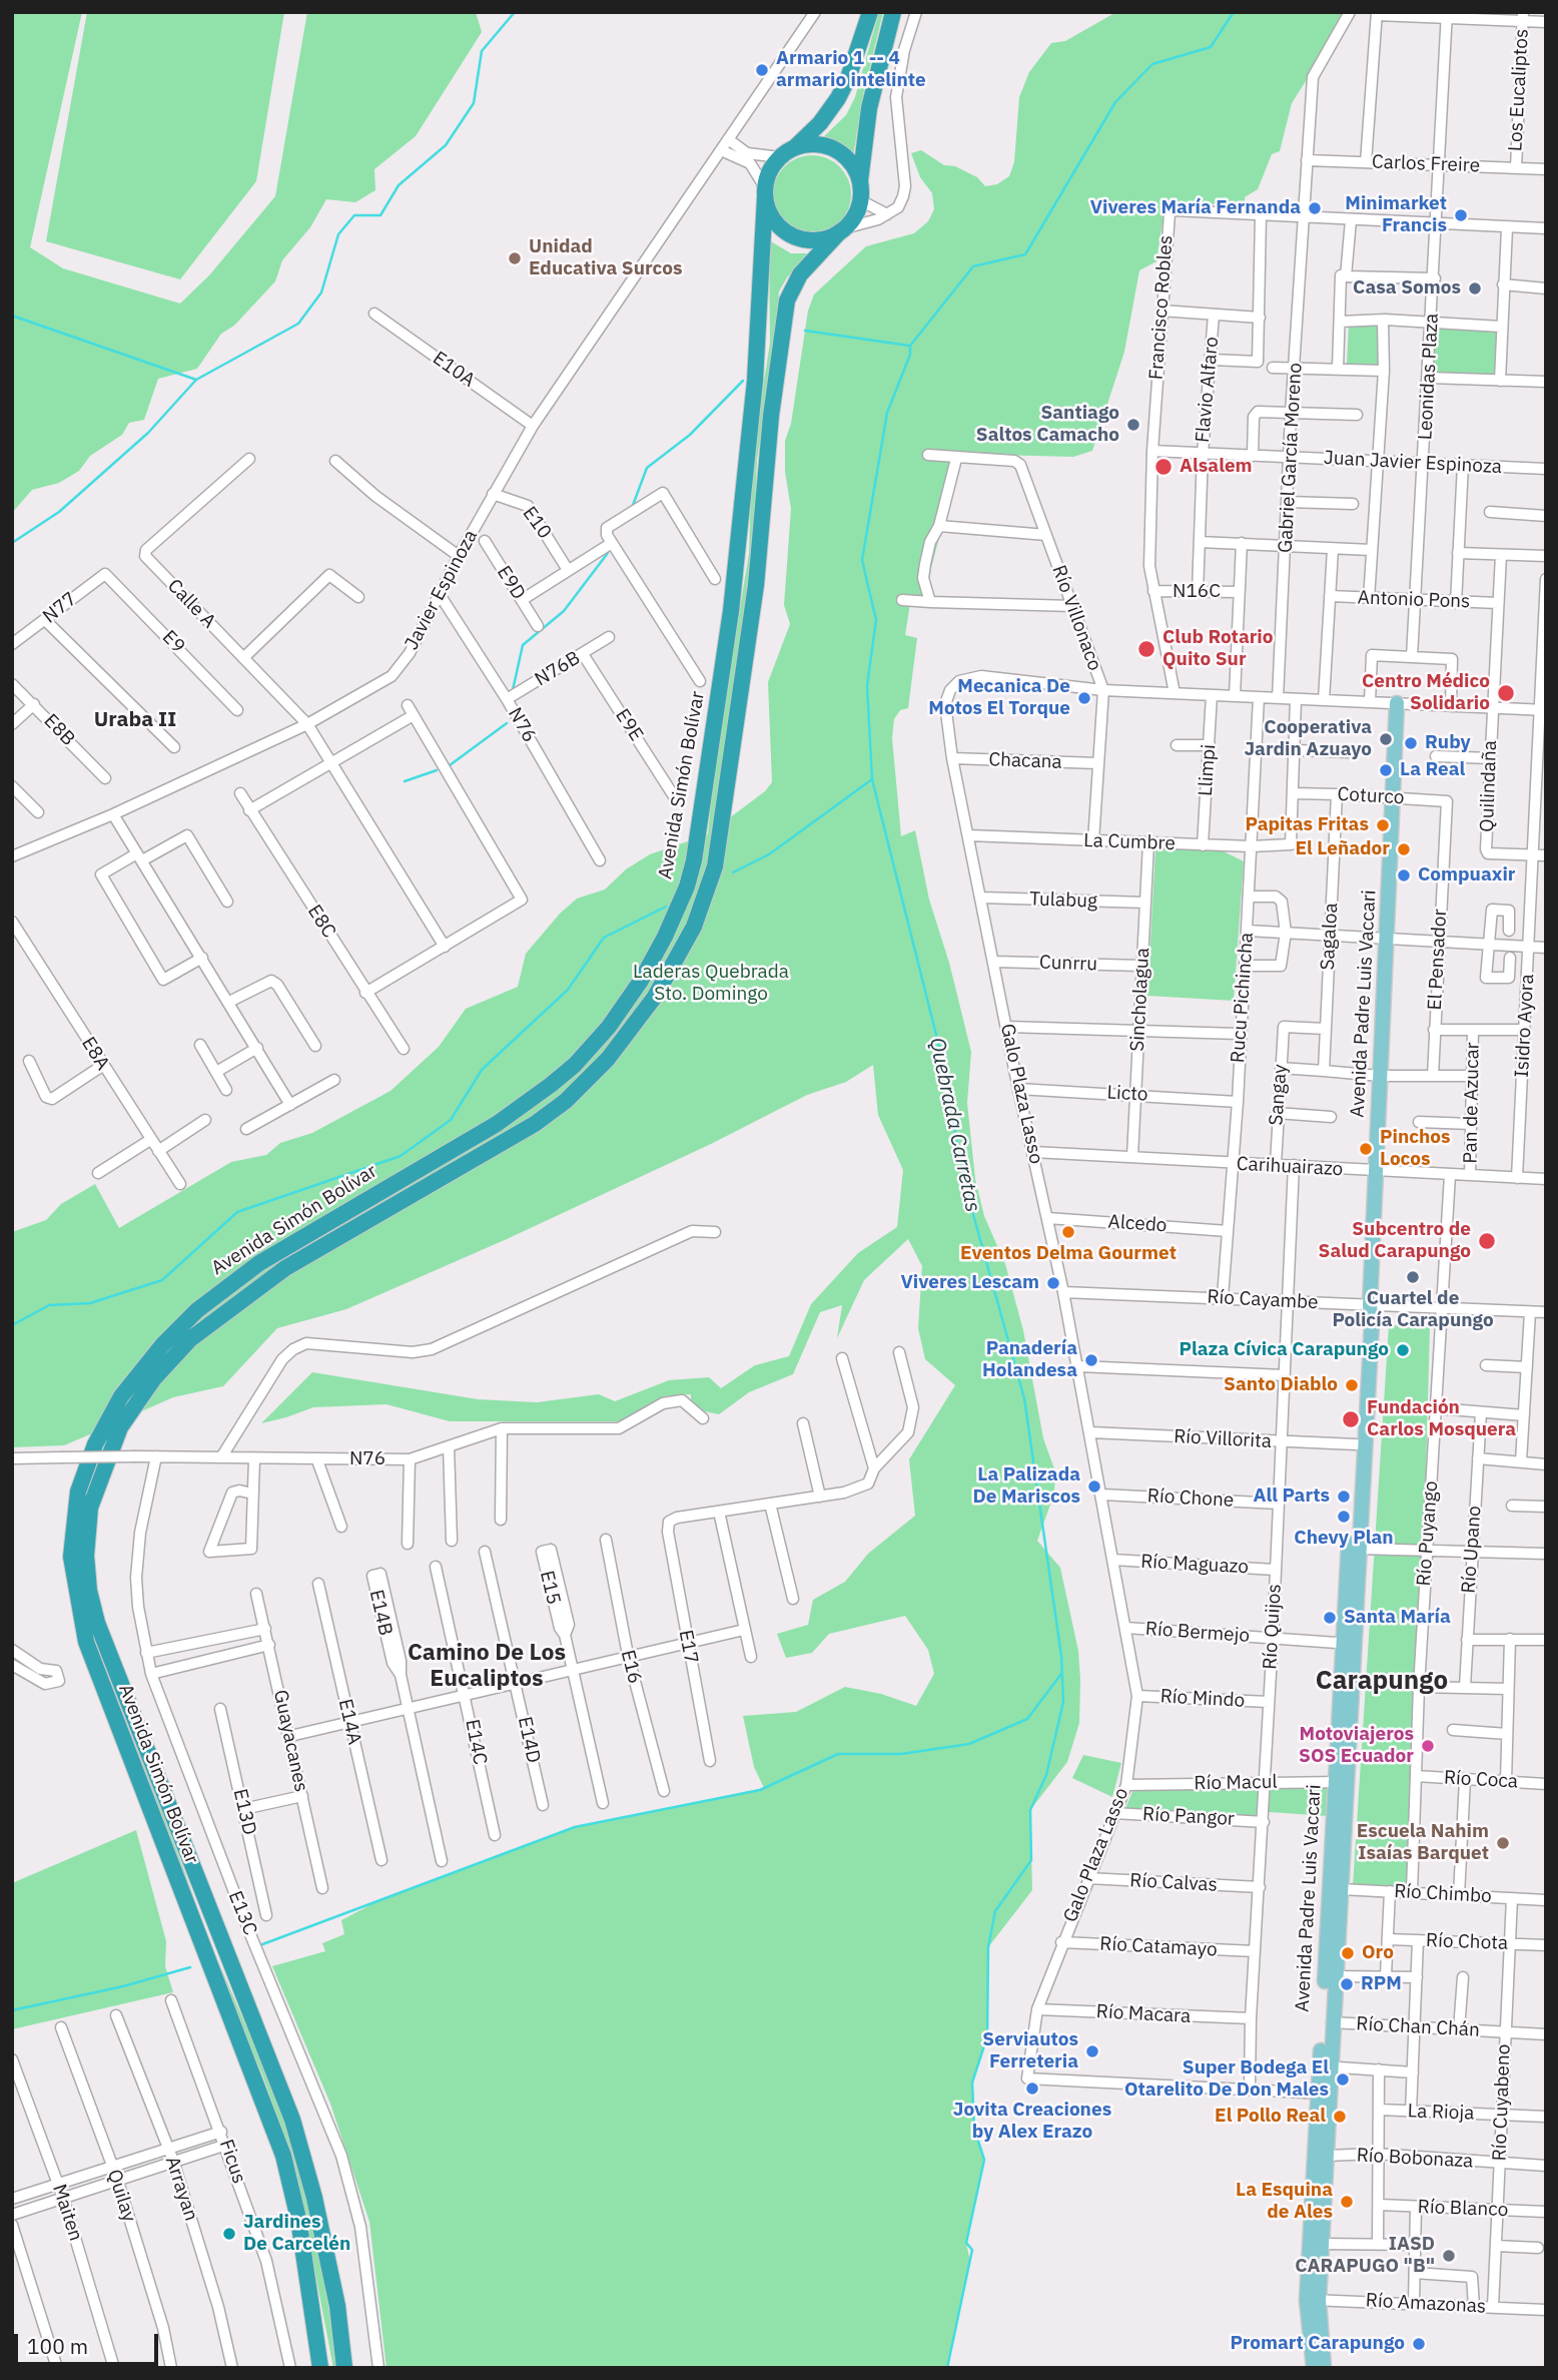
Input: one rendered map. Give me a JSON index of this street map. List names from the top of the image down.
{
  "streets": {
    "highway": ["Avenida Simón Bolívar"],
    "main road": ["Avenida Padre Luis Vaccari"],
    "street": [
      "Los Eucaliptos",
      "Carlos Freire",
      "Francisco Robles",
      "E10A",
      "Leonidas Plaza",
      "Flavio Alfaro",
      "Gabriel García Moreno",
      "Juan Javier Espinoza",
      "E10",
      "E9D",
      "Javier Espinoza",
      "N16C",
      "Antonio Pons",
      "Calle A",
      "N77",
      "Río Villonaco",
      "E9",
      "N76B",
      "N76",
      "E9E",
      "E8B",
      "Chacana",
      "Llimpi",
      "Quilindaña",
      "Coturco",
      "La Cumbre",
      "Tulabug",
      "E8C",
      "Sagaloa",
      "El Pensador",
      "Cunrru",
      "Rucu Pichincha",
      "Sincholagua",
      "Isidro Ayora",
      "E8A",
      "Galo Plaza Lasso",
      "Licto",
      "Sangay",
      "Pan de Azucar",
      "Carihuairazo",
      "Alcedo",
      "Río Cayambe",
      "Río Villorita",
      "Río Chone",
      "Río Puyango",
      "Río Upano",
      "Río Maguazo",
      "E15",
      "E14B",
      "Río Quijos",
      "Río Bermejo",
      "E17",
      "E16",
      "Río Mindo",
      "E14A",
      "E14D",
      "Guayacanes",
      "E14C",
      "Río Coca",
      "Río Macul",
      "E13D",
      "Río Pangor",
      "Río Calvas",
      "Río Chimbo",
      "E13C",
      "Río Chota",
      "Río Catamayo",
      "Río Macara",
      "Río Chan Chán",
      "Río Cuyabeno",
      "La Rioja",
      "Río Bobonaza",
      "Ficus",
      "Arrayan",
      "Quilay",
      "Río Blanco",
      "Maiten",
      "Río Amazonas"
    ]
  },
  "crossings": [
    ["Los Eucaliptos", "Carlos Freire"],
    ["Carlos Freire", "Leonidas Plaza"],
    ["Carlos Freire", "Gabriel García Moreno"],
    ["Francisco Robles", "Leonidas Plaza"],
    ["Francisco Robles", "Gabriel García Moreno"],
    ["Francisco Robles", "Juan Javier Espinoza"],
    ["Francisco Robles", "N16C"],
    ["Francisco Robles", "Galo Plaza Lasso"],
    ["E10A", "Javier Espinoza"],
    ["Leonidas Plaza", "Juan Javier Espinoza"],
    ["Leonidas Plaza", "Antonio Pons"],
    ["Flavio Alfaro", "Juan Javier Espinoza"],
    ["Flavio Alfaro", "N16C"],
    ["Gabriel García Moreno", "Juan Javier Espinoza"],
    ["Gabriel García Moreno", "Galo Plaza Lasso"],
    ["E10", "Javier Espinoza"],
    ["Javier Espinoza", "Calle A"],
    ["Javier Espinoza", "N76"],
    ["Antonio Pons", "Quilindaña"],
    ["N77", "E9"],
    ["Río Villonaco", "Chacana"],
    ["Río Villonaco", "La Cumbre"],
    ["Río Villonaco", "Galo Plaza Lasso"],
    ["N76B", "N76"],
    ["N76B", "E9E"],
    ["N76", "E13C"],
    ["Chacana", "Galo Plaza Lasso"],
    ["Llimpi", "La Cumbre"],
    ["Llimpi", "Galo Plaza Lasso"],
    ["Quilindaña", "Isidro Ayora"],
    ["Quilindaña", "Galo Plaza Lasso"],
    ["Coturco", "La Cumbre"],
    ["Coturco", "Sagaloa"],
    ["Coturco", "El Pensador"],
    ["Coturco", "Avenida Padre Luis Vaccari"],
    ["La Cumbre", "Rucu Pichincha"],
    ["La Cumbre", "Sincholagua"],
    ["La Cumbre", "Galo Plaza Lasso"],
    ["Tulabug", "Sincholagua"],
    ["Tulabug", "Galo Plaza Lasso"],
    ["Sagaloa", "Sangay"],
    ["Cunrru", "Sincholagua"],
    ["Cunrru", "Galo Plaza Lasso"],
    ["Rucu Pichincha", "Galo Plaza Lasso"],
    ["Rucu Pichincha", "Licto"],
    ["Rucu Pichincha", "Carihuairazo"],
    ["Rucu Pichincha", "Alcedo"],
    ["Rucu Pichincha", "Río Cayambe"],
    ["Sincholagua", "Licto"],
    ["Sincholagua", "Carihuairazo"],
    ["Avenida Padre Luis Vaccari", "Galo Plaza Lasso"],
    ["Avenida Padre Luis Vaccari", "Carihuairazo"],
    ["Avenida Padre Luis Vaccari", "Río Cayambe"],
    ["Avenida Padre Luis Vaccari", "Río Villorita"],
    ["Avenida Padre Luis Vaccari", "Río Bermejo"],
    ["Avenida Padre Luis Vaccari", "Río Macul"],
    ["Avenida Padre Luis Vaccari", "Río Chimbo"],
    ["Avenida Padre Luis Vaccari", "Río Chan Chán"],
    ["Avenida Padre Luis Vaccari", "Río Bobonaza"],
    ["Avenida Padre Luis Vaccari", "Río Amazonas"],
    ["Isidro Ayora", "Galo Plaza Lasso"],
    ["Isidro Ayora", "Carihuairazo"],
    ["Galo Plaza Lasso", "Licto"],
    ["Galo Plaza Lasso", "Carihuairazo"],
    ["Galo Plaza Lasso", "Alcedo"],
    ["Galo Plaza Lasso", "Río Cayambe"],
    ["Galo Plaza Lasso", "Río Villorita"],
    ["Galo Plaza Lasso", "Río Chone"],
    ["Galo Plaza Lasso", "Río Maguazo"],
    ["Galo Plaza Lasso", "Río Quijos"],
    ["Galo Plaza Lasso", "Río Bermejo"],
    ["Galo Plaza Lasso", "Río Mindo"],
    ["Galo Plaza Lasso", "Río Macul"],
    ["Galo Plaza Lasso", "Río Pangor"],
    ["Galo Plaza Lasso", "Río Calvas"],
    ["Galo Plaza Lasso", "Río Catamayo"],
    ["Galo Plaza Lasso", "Río Macara"],
    ["Sangay", "Carihuairazo"],
    ["Pan de Azucar", "Carihuairazo"],
    ["Carihuairazo", "Río Puyango"],
    ["Carihuairazo", "Río Quijos"],
    ["Río Cayambe", "Río Puyango"],
    ["Río Cayambe", "Río Quijos"],
    ["Río Villorita", "Río Quijos"],
    ["Río Chone", "Río Quijos"],
    ["Río Puyango", "Río Coca"],
    ["Río Puyango", "Río Chimbo"],
    ["Río Maguazo", "Río Quijos"],
    ["Río Quijos", "Río Bermejo"],
    ["Río Quijos", "Río Mindo"],
    ["Río Quijos", "Río Macul"],
    ["Río Quijos", "Río Pangor"],
    ["Río Quijos", "Río Calvas"],
    ["Río Quijos", "Río Catamayo"],
    ["Río Quijos", "Río Macara"],
    ["Río Chimbo", "Río Cuyabeno"],
    ["Río Chota", "Río Cuyabeno"],
    ["Río Chan Chán", "Río Cuyabeno"],
    ["Río Cuyabeno", "La Rioja"],
    ["Río Cuyabeno", "Río Bobonaza"],
    ["Río Cuyabeno", "Río Blanco"],
    ["Río Cuyabeno", "Río Amazonas"]
  ],
  "districts": ["Uraba II", "Camino De Los Eucaliptos", "Carapungo"],
  "water": ["Quebrada Carretas"],
  "parks": ["Laderas Quebrada Sto. Domingo"],
  "places": [
    "Armario 1 -- 4 armario intelinte",
    "Viveres María Fernanda",
    "Minimarket Francis",
    "Unidad Educativa Surcos",
    "Casa Somos",
    "Santiago Saltos Camacho",
    "Alsalem",
    "Club Rotario Quito Sur",
    "Centro Médico Solidario",
    "Mecanica De Motos El Torque",
    "Cooperativa Jardin Azuayo",
    "Ruby",
    "La Real",
    "Papitas Fritas",
    "El Leñador",
    "Compuaxir",
    "Pinchos Locos",
    "Eventos Delma Gourmet",
    "Subcentro de Salud Carapungo",
    "Cuartel de Policía Carapungo",
    "Viveres Lescam",
    "Plaza Cívica Carapungo",
    "Panadería Holandesa",
    "Santo Diablo",
    "Fundación Carlos Mosquera",
    "La Palizada De Mariscos",
    "All Parts",
    "Chevy Plan",
    "Santa María",
    "Motoviajeros SOS Ecuador",
    "Escuela Nahim Isaías Barquet",
    "Oro",
    "RPM",
    "Serviautos Ferreteria",
    "Super Bodega El Otarelito De Don Males",
    "Jovita Creaciones by Alex Erazo",
    "El Pollo Real",
    "La Esquina de Ales",
    "Jardines De Carcelén",
    "IASD CARAPUGO \"B\"",
    "Promart Carapungo"
  ],
  "scale_bar": "100 m"
}
